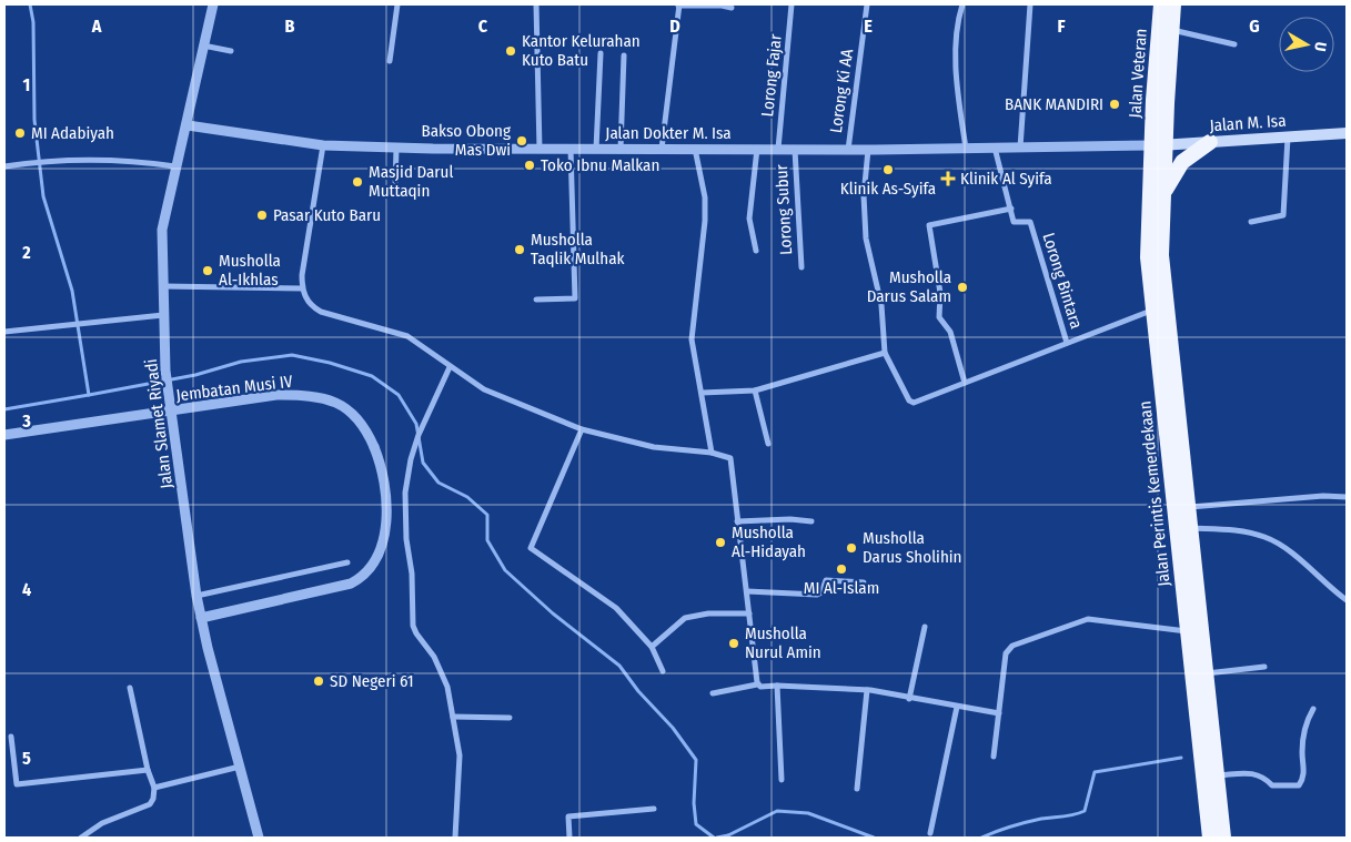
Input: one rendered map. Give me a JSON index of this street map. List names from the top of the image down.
{
  "streets": {
    "highway": ["Jalan Veteran", "Jalan Perintis Kemerdekaan"],
    "main road": ["Jalan M. Isa"],
    "street": [
      "Lorong Fajar",
      "Lorong Ki AA",
      "Jalan Dokter M. Isa",
      "Lorong Subur",
      "Lorong Bintara",
      "Jembatan Musi IV",
      "Jalan Slamet Riyadi"
    ]
  },
  "crossings": [
    ["Jalan Veteran", "Jalan M. Isa"],
    ["Jalan Veteran", "Jalan Dokter M. Isa"],
    ["Jalan Veteran", "Jalan Perintis Kemerdekaan"],
    ["Lorong Fajar", "Jalan Dokter M. Isa"],
    ["Lorong Ki AA", "Jalan Dokter M. Isa"],
    ["Jalan M. Isa", "Jalan Dokter M. Isa"],
    ["Jalan M. Isa", "Jalan Perintis Kemerdekaan"],
    ["Jalan Dokter M. Isa", "Lorong Subur"],
    ["Jalan Dokter M. Isa", "Jalan Slamet Riyadi"],
    ["Jalan Dokter M. Isa", "Jalan Perintis Kemerdekaan"],
    ["Jembatan Musi IV", "Jalan Slamet Riyadi"]
  ],
  "places": {
    "other": [
      "Kantor Kelurahan Kuto Batu",
      "BANK MANDIRI",
      "MI Adabiyah",
      "Bakso Obong Mas Dwi",
      "Toko Ibnu Malkan",
      "Klinik As-Syifa",
      "Masjid Darul Muttaqin",
      "Pasar Kuto Baru",
      "Musholla Taqlik Mulhak",
      "Musholla Al-Ikhlas",
      "Musholla Darus Salam",
      "Musholla Al-Hidayah",
      "Musholla Darus Sholihin",
      "MI Al-Islam",
      "Musholla Nurul Amin",
      "SD Negeri 61"
    ],
    "health": ["Klinik Al Syifa"]
  },
  "north": "right",
  "grid": {
    "columns": [
      "A",
      "B",
      "C",
      "D",
      "E",
      "F",
      "G"
    ],
    "rows": [
      "1",
      "2",
      "3",
      "4",
      "5"
    ]
  }
}
